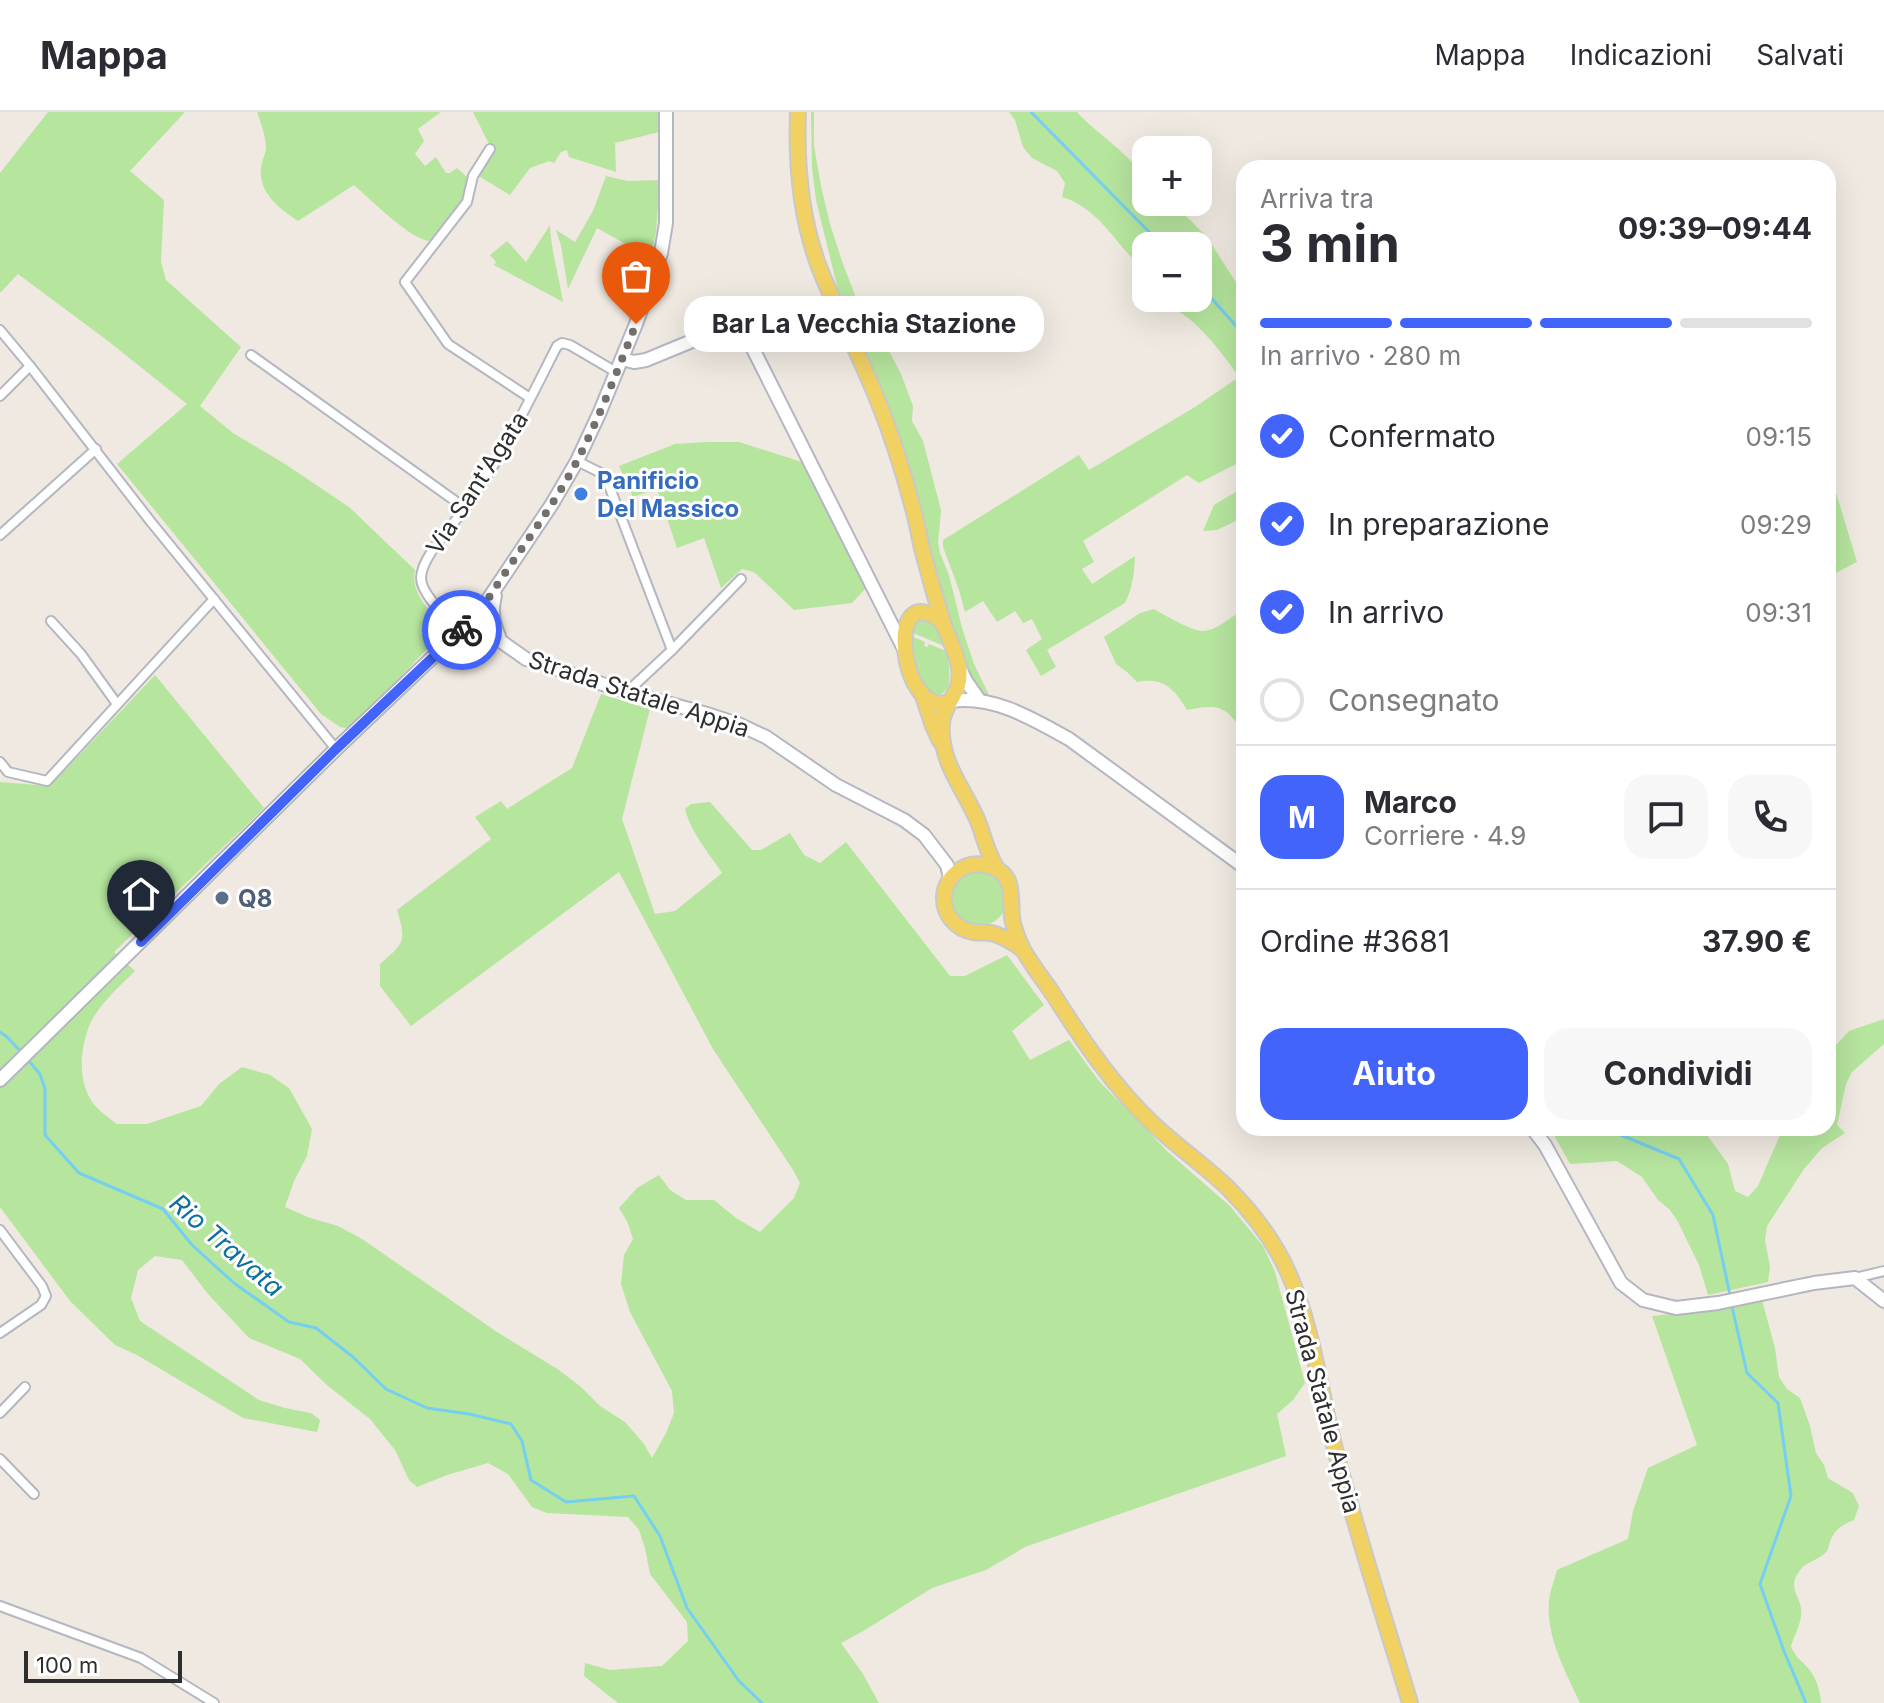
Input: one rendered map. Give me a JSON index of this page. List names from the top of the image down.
{
  "streets": {
    "main road": ["Strada Statale Appia"],
    "street": ["Via Sant'Agata"]
  },
  "crossings": [
    ["Via Sant'Agata", "Strada Statale Appia"]
  ],
  "water": ["Rio Travata"],
  "places": ["Bar La Vecchia Stazione", "Panificio Del Massico", "Q8"],
  "scale_bar": "100 m",
  "page": {
    "header": "Mappa",
    "nav": ["Mappa", "Indicazioni", "Salvati"],
    "map_buttons": ["+", "−"],
    "heading": ["3 min", "Arriva tra", "09:39–09:44"],
    "panel": [
      "Marco",
      "Corriere · 4.9",
      "Ordine #3681",
      "37.90 €"
    ],
    "bubble": "Bar La Vecchia Stazione",
    "bar": "In arrivo · 280 m",
    "list": [
      ["Confermato", "09:15"],
      ["In preparazione", "09:29"],
      ["In arrivo", "09:31"],
      "Consegnato"
    ],
    "round": "M",
    "buttons": ["Aiuto", "Condividi"],
    "scale": "100 m"
  }
}
